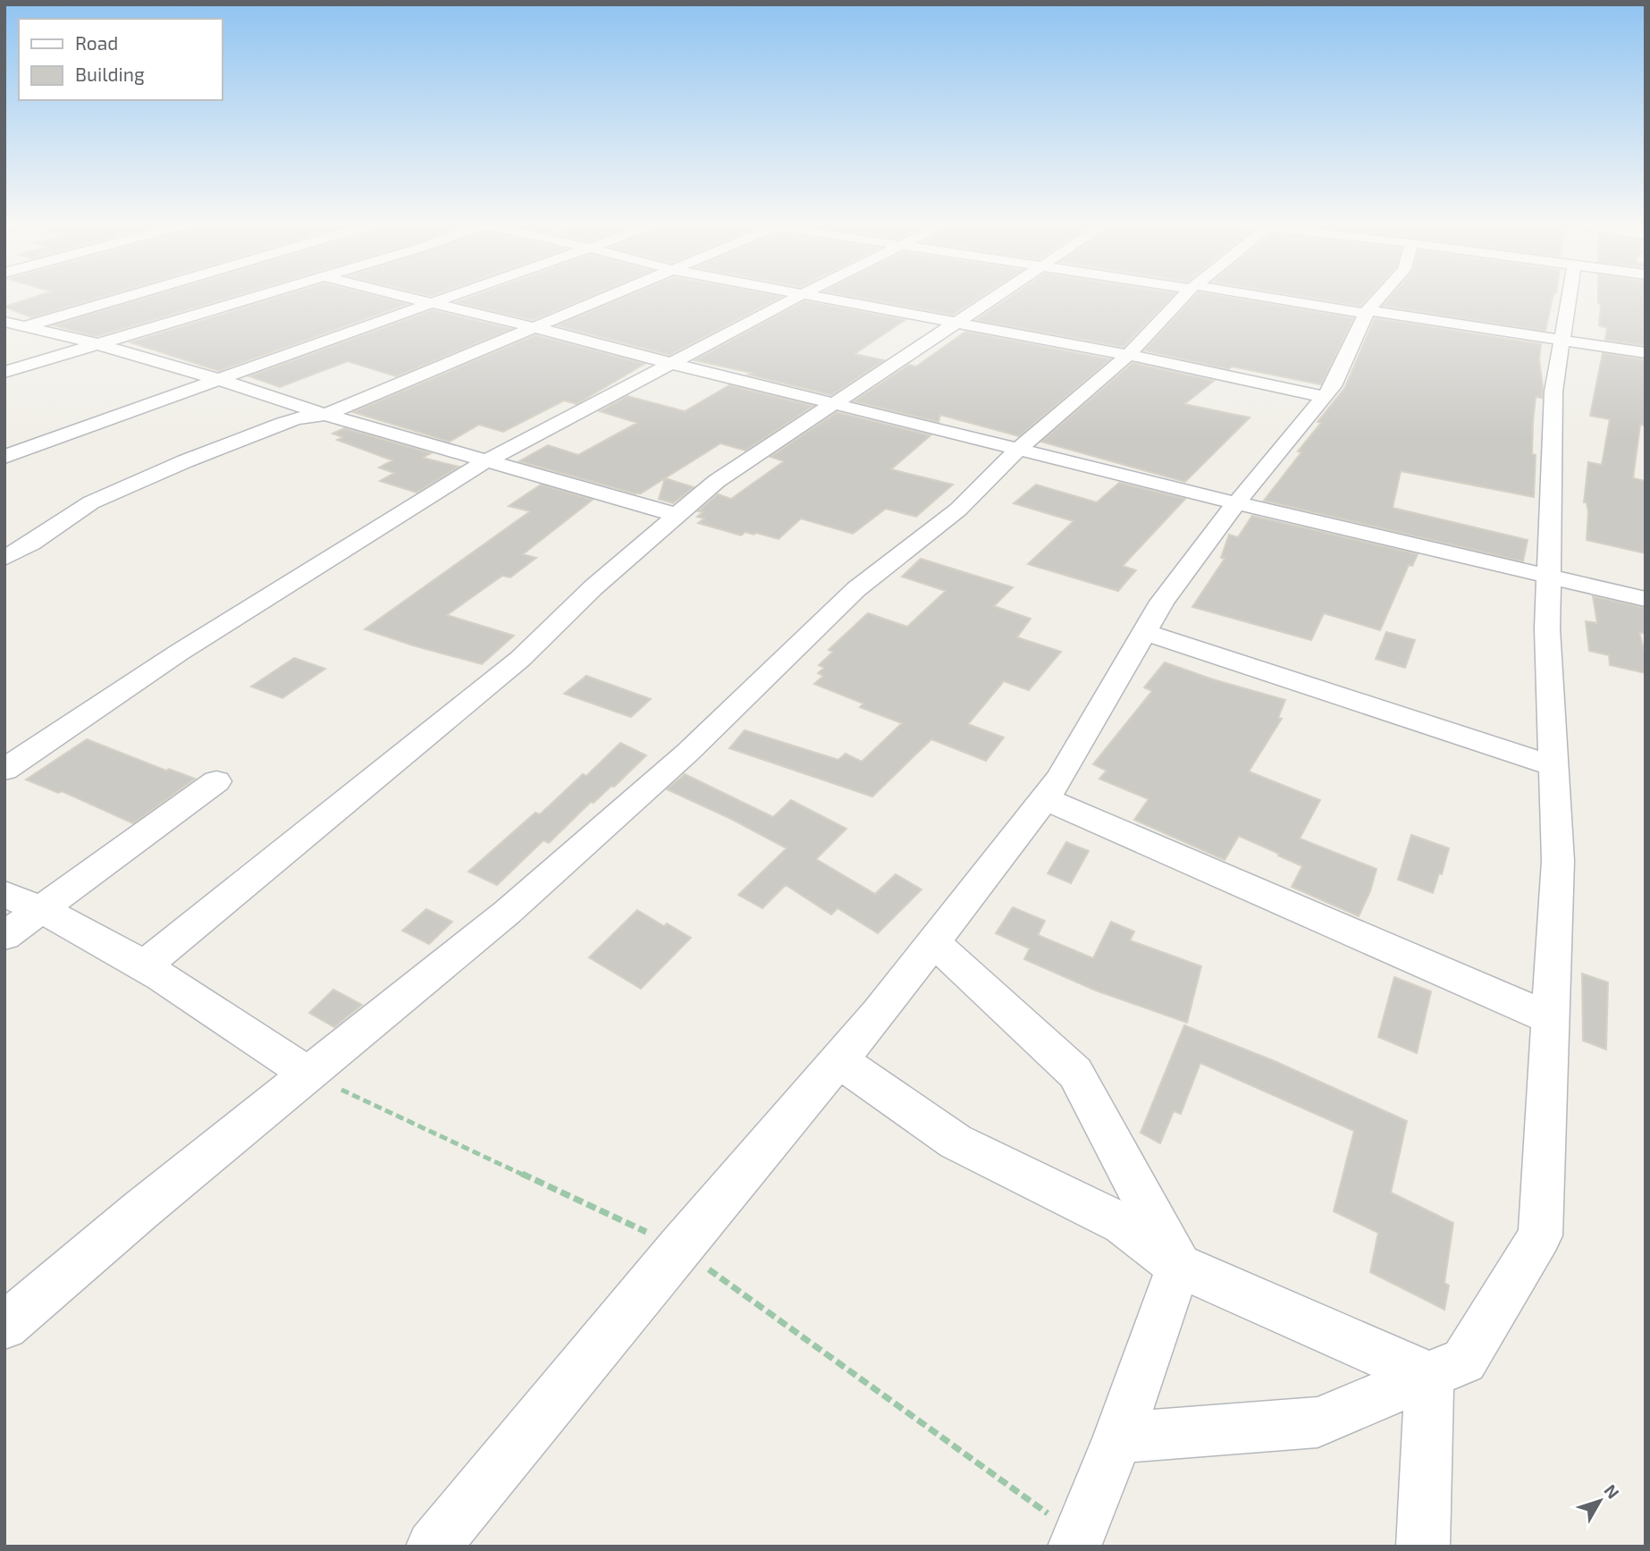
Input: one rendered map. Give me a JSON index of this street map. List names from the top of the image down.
{
  "legend": ["Road", "Building"],
  "north": "top right"
}
